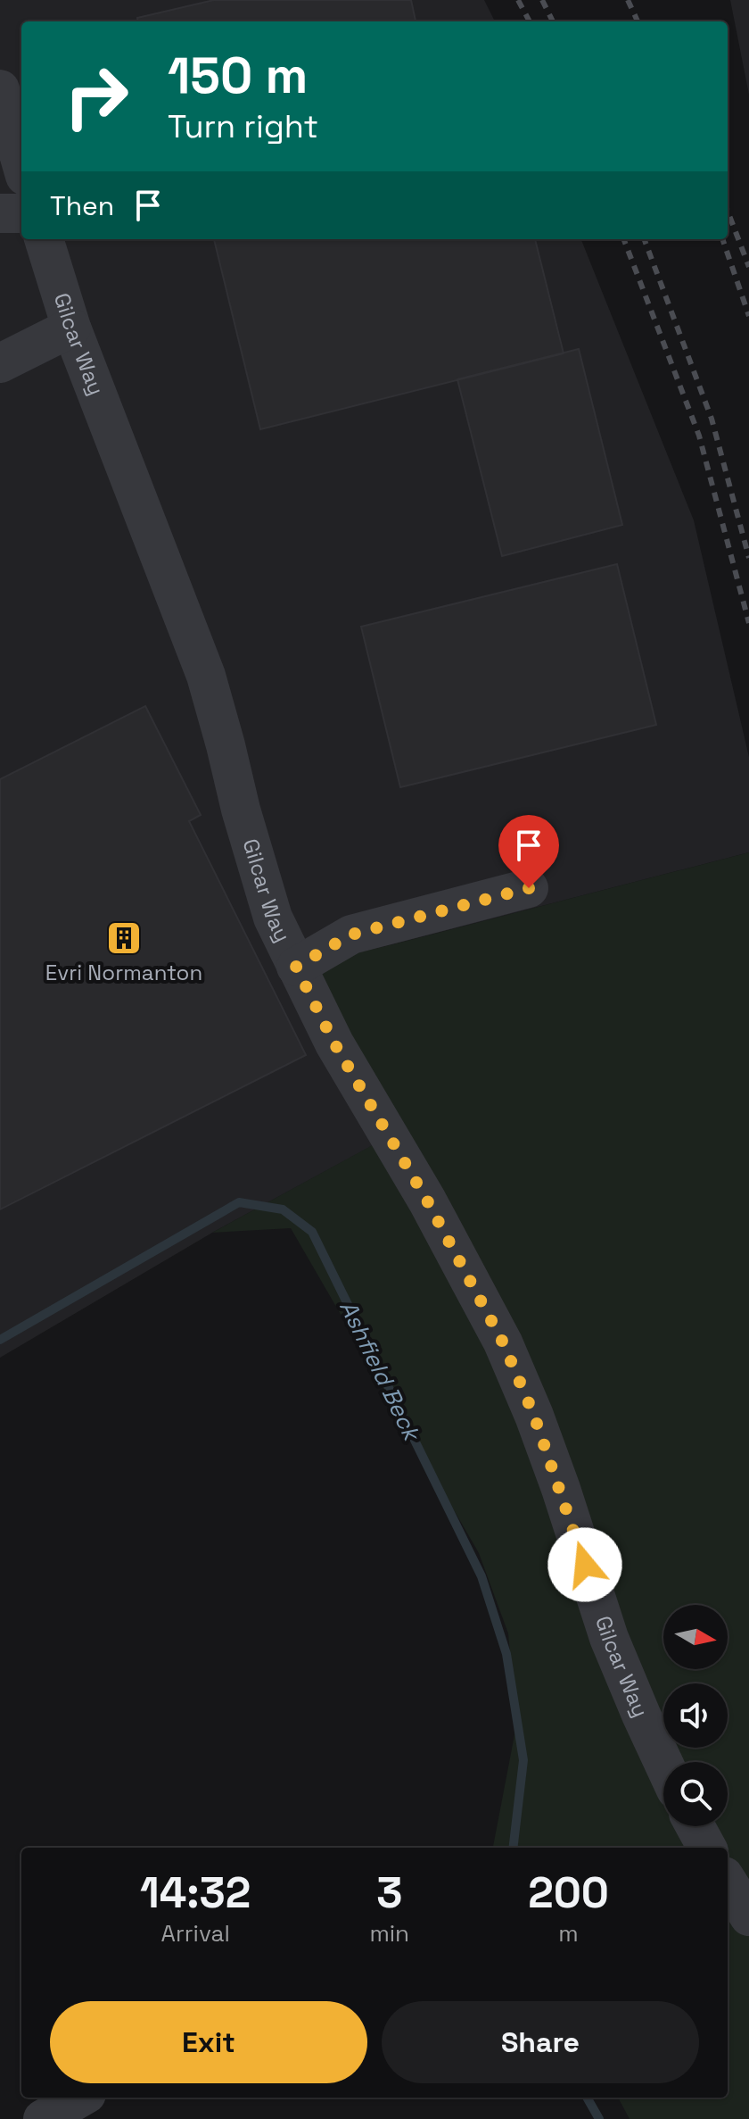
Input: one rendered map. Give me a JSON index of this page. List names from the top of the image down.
{
  "streets": {
    "street": ["Gilcar Way"]
  },
  "water": ["Ashfield Beck"],
  "places": {
    "building": ["Evri Normanton"]
  },
  "north": "right",
  "page": {
    "turn": ["150 m", "Turn right"],
    "then": "Then",
    "eta": [
      "14:32",
      "Arrival",
      "3",
      "min",
      "200",
      "m"
    ],
    "buttons": ["Exit", "Share"]
  }
}
